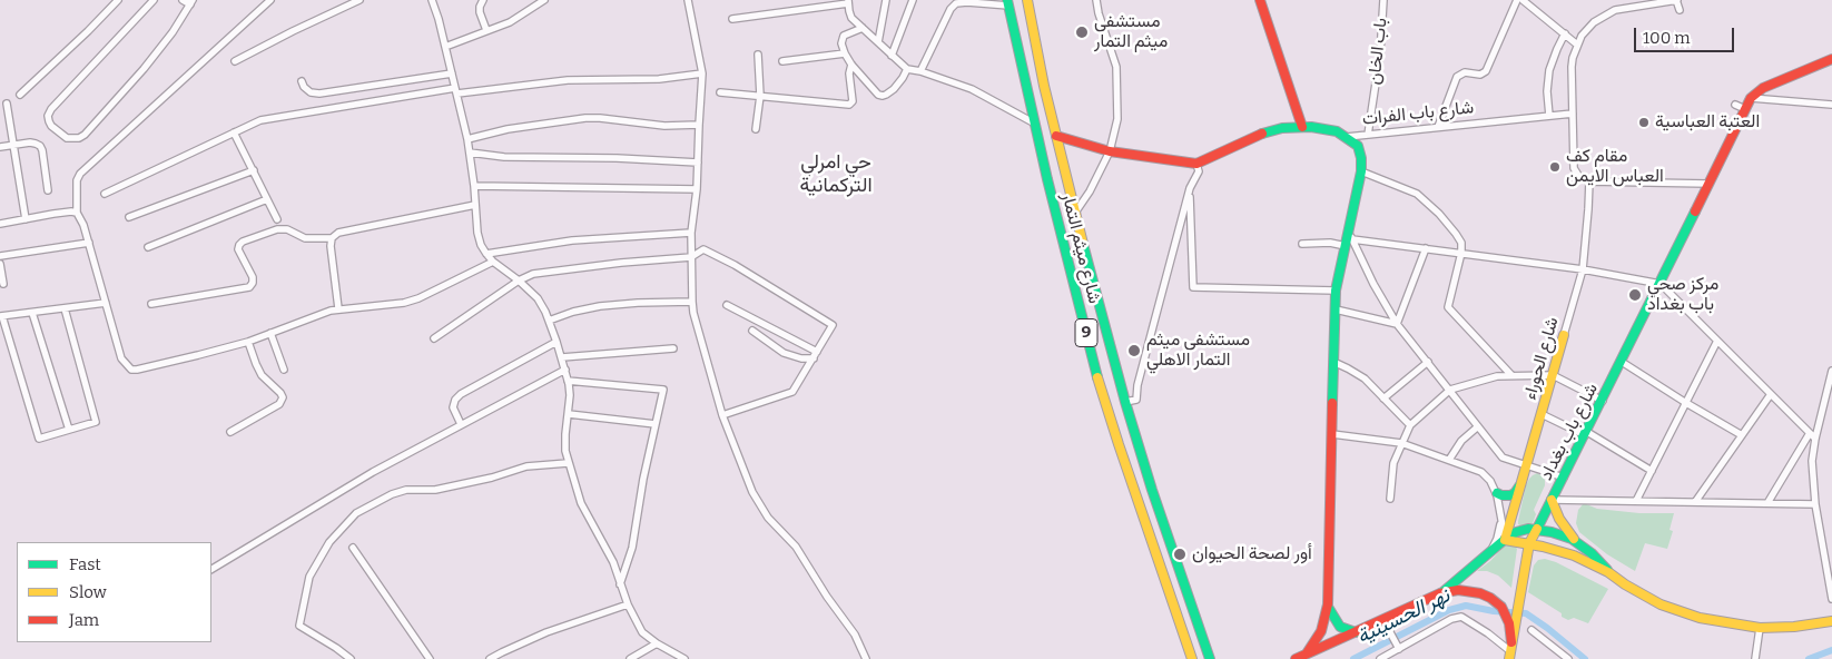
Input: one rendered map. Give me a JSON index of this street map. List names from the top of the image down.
{
  "streets": {
    "main road": [
      "شارع باب الفرات",
      "شارع ميثم التمار",
      "9",
      "شارع الحوراء",
      "شارع باب بغداد"
    ],
    "street": ["باب الخان"]
  },
  "crossings": [
    ["باب الخان", "شارع باب الفرات"]
  ],
  "districts": ["حي امرلي التركمانية"],
  "water": ["نهر الحسينية"],
  "places": [
    "مستشفى ميثم التمار",
    "العتبة العباسية",
    "مقام كف العباس الايمن",
    "مركز صحي باب بغداد",
    "مستشفى ميثم التمار الاهلي",
    "أور لصحة الحيوان"
  ],
  "legend": ["Fast", "Slow", "Jam"],
  "scale_bar": "100 m"
}
